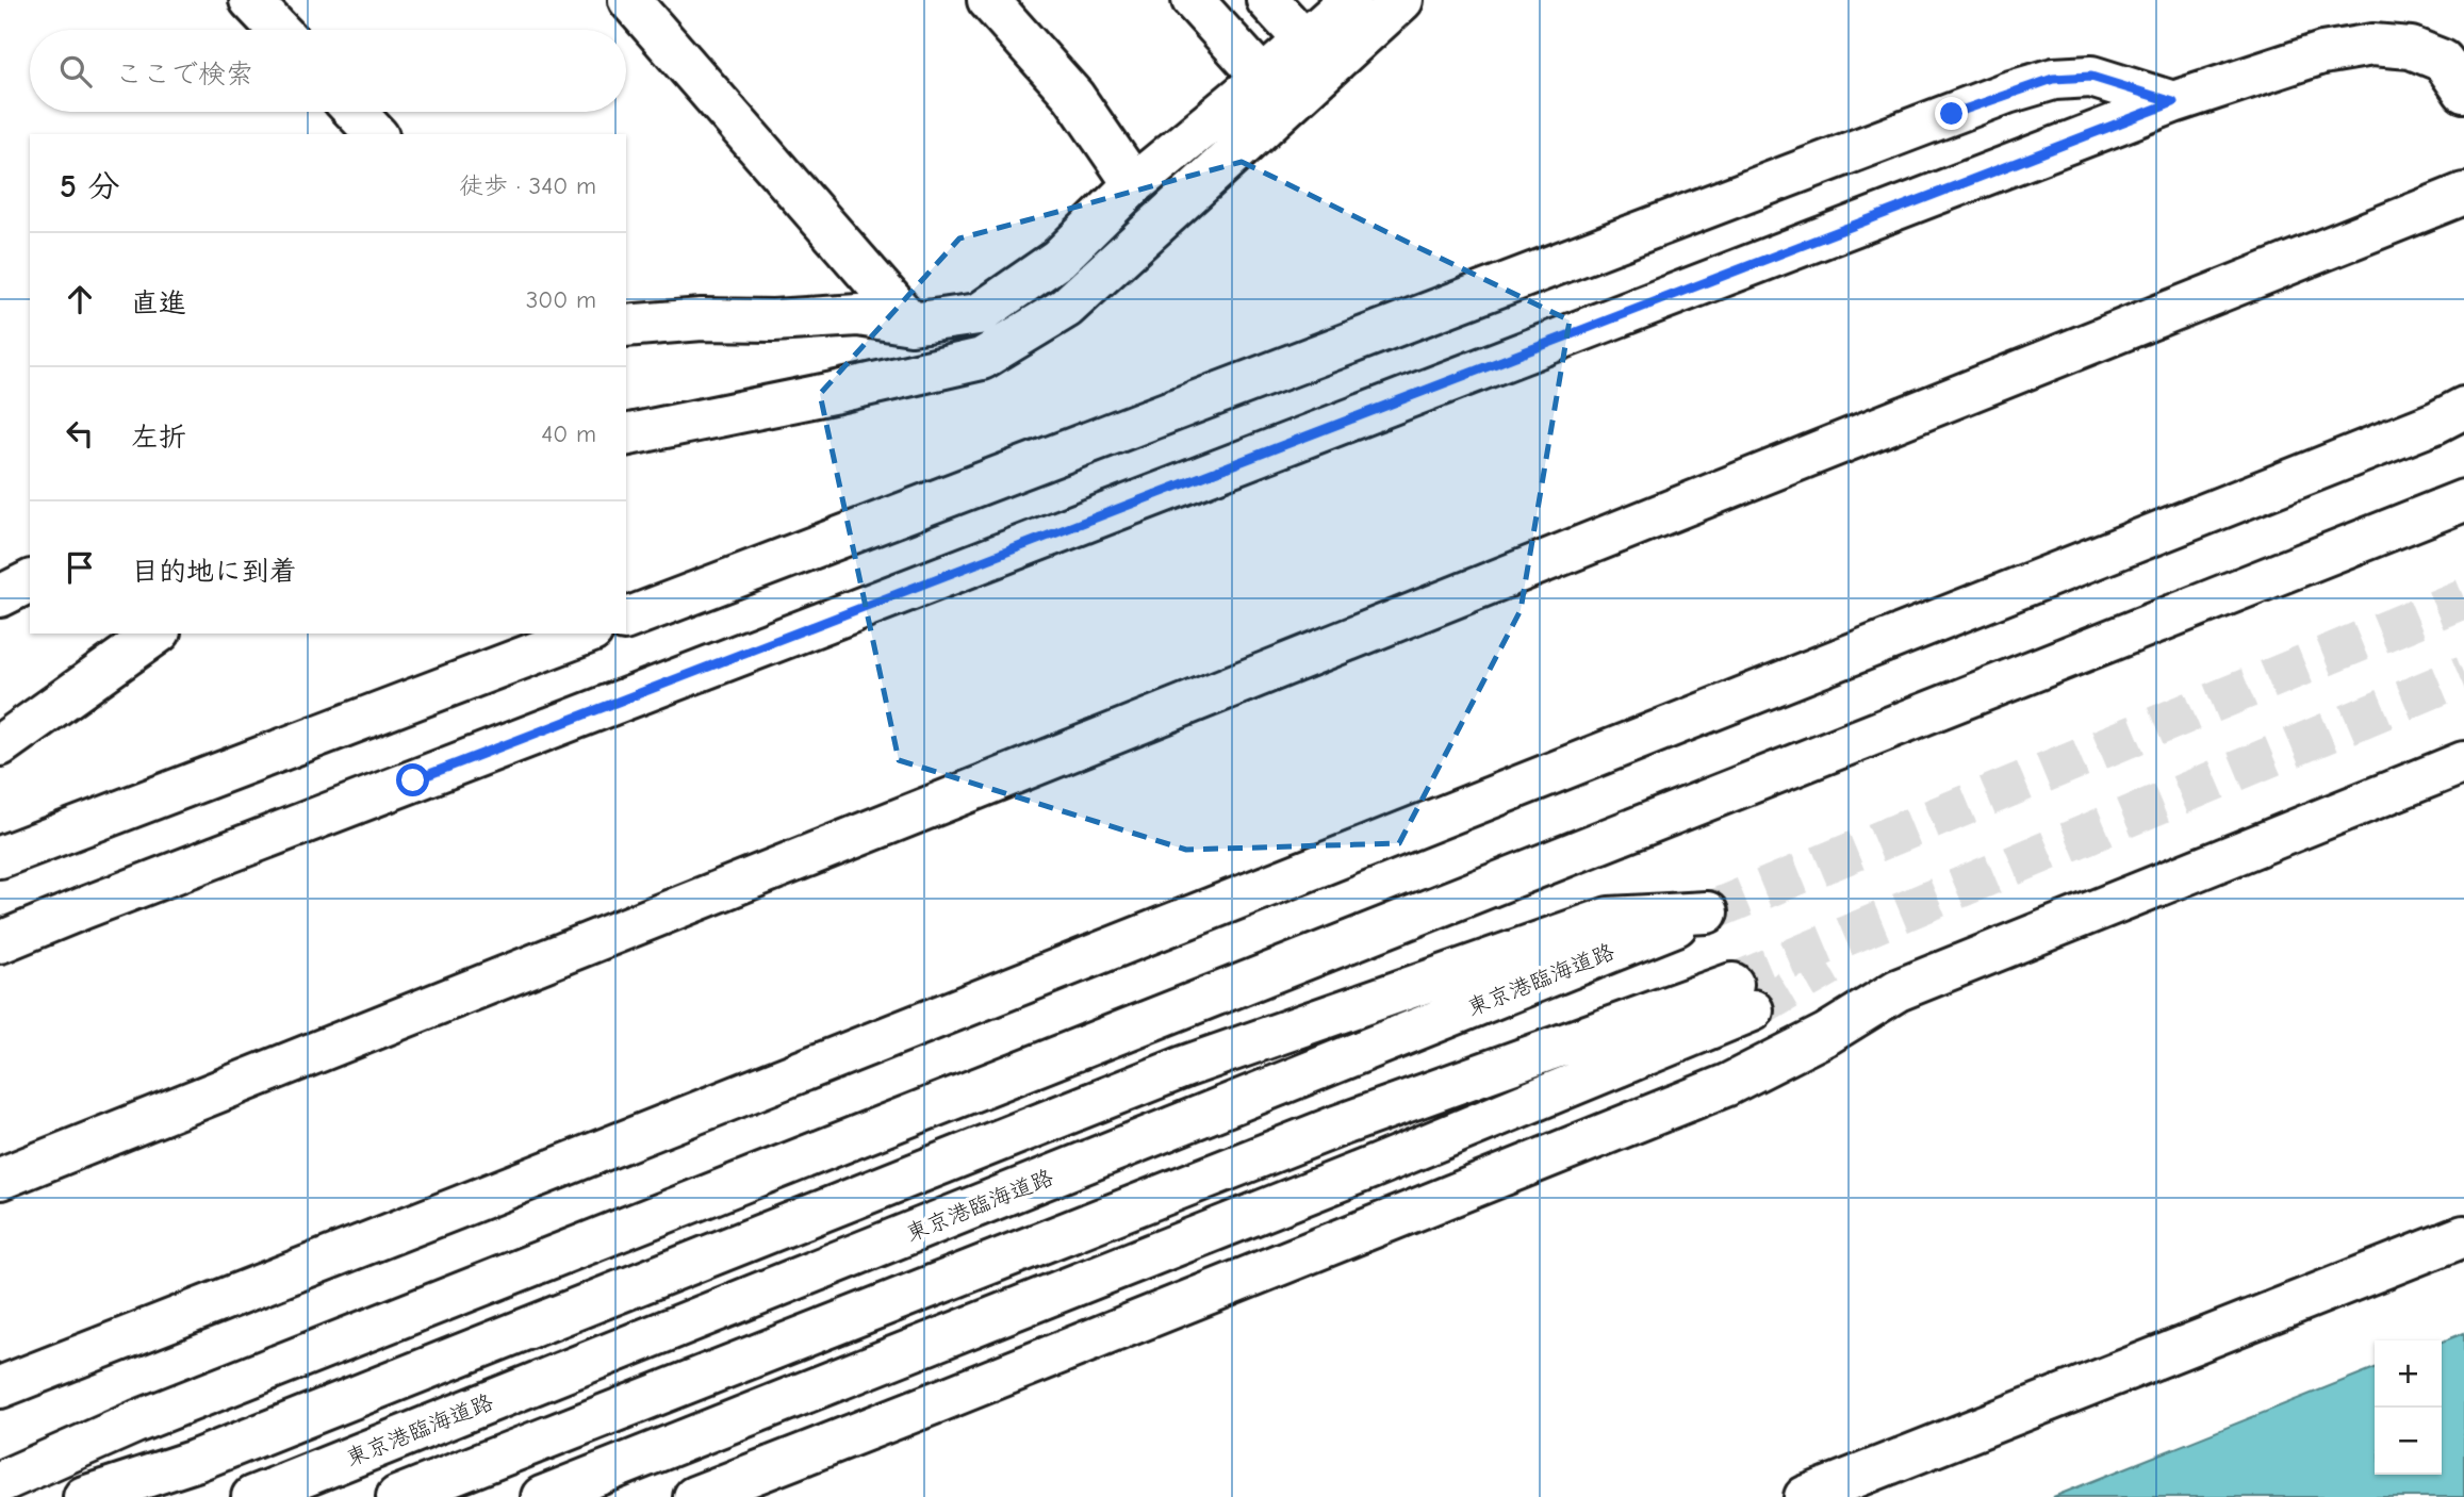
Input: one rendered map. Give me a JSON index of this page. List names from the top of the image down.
{
  "streets": {
    "street": ["東京港臨海道路"]
  },
  "page": {
    "search": "ここで検索",
    "heading": ["5 分", "徒歩 · 340 m"],
    "list": [
      ["直進", "300 m"],
      ["左折", "40 m"],
      "目的地に到着"
    ],
    "map_buttons": ["+", "−"]
  }
}
